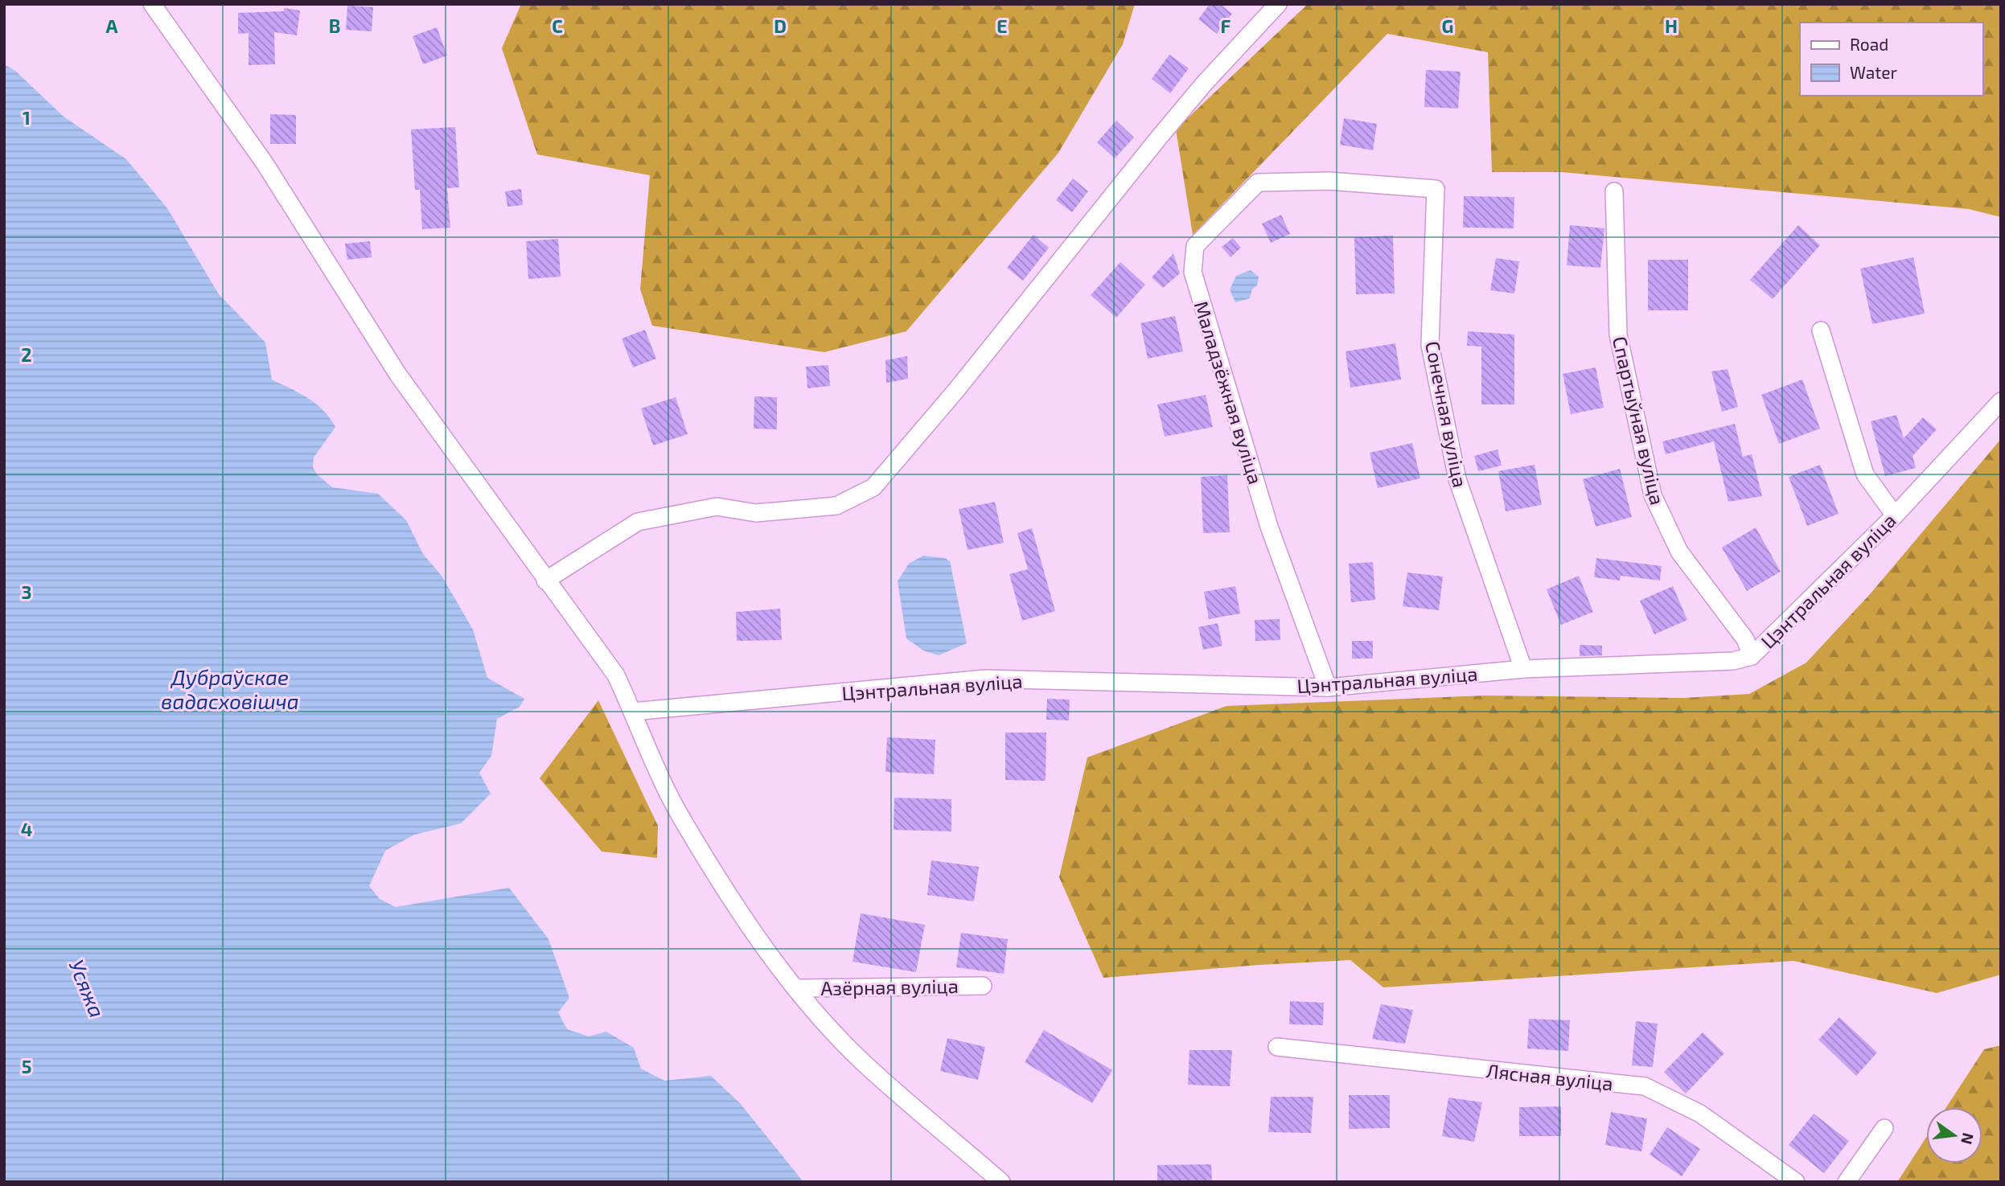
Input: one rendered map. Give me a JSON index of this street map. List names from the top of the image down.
{
  "streets": {
    "street": [
      "Маладзёжная вуліца",
      "Сонечная вуліца",
      "Спартыўная вуліца",
      "Цэнтральная вуліца",
      "Азёрная вуліца",
      "Лясная вуліца"
    ]
  },
  "crossings": [
    ["Маладзёжная вуліца", "Сонечная вуліца"],
    ["Маладзёжная вуліца", "Цэнтральная вуліца"],
    ["Сонечная вуліца", "Цэнтральная вуліца"],
    ["Спартыўная вуліца", "Цэнтральная вуліца"]
  ],
  "water": ["Дубраўскае вадасховішча", "Усяжа"],
  "legend": ["Road", "Water"],
  "north": "right",
  "grid": {
    "columns": [
      "A",
      "B",
      "C",
      "D",
      "E",
      "F",
      "G",
      "H"
    ],
    "rows": [
      "1",
      "2",
      "3",
      "4",
      "5"
    ]
  }
}
